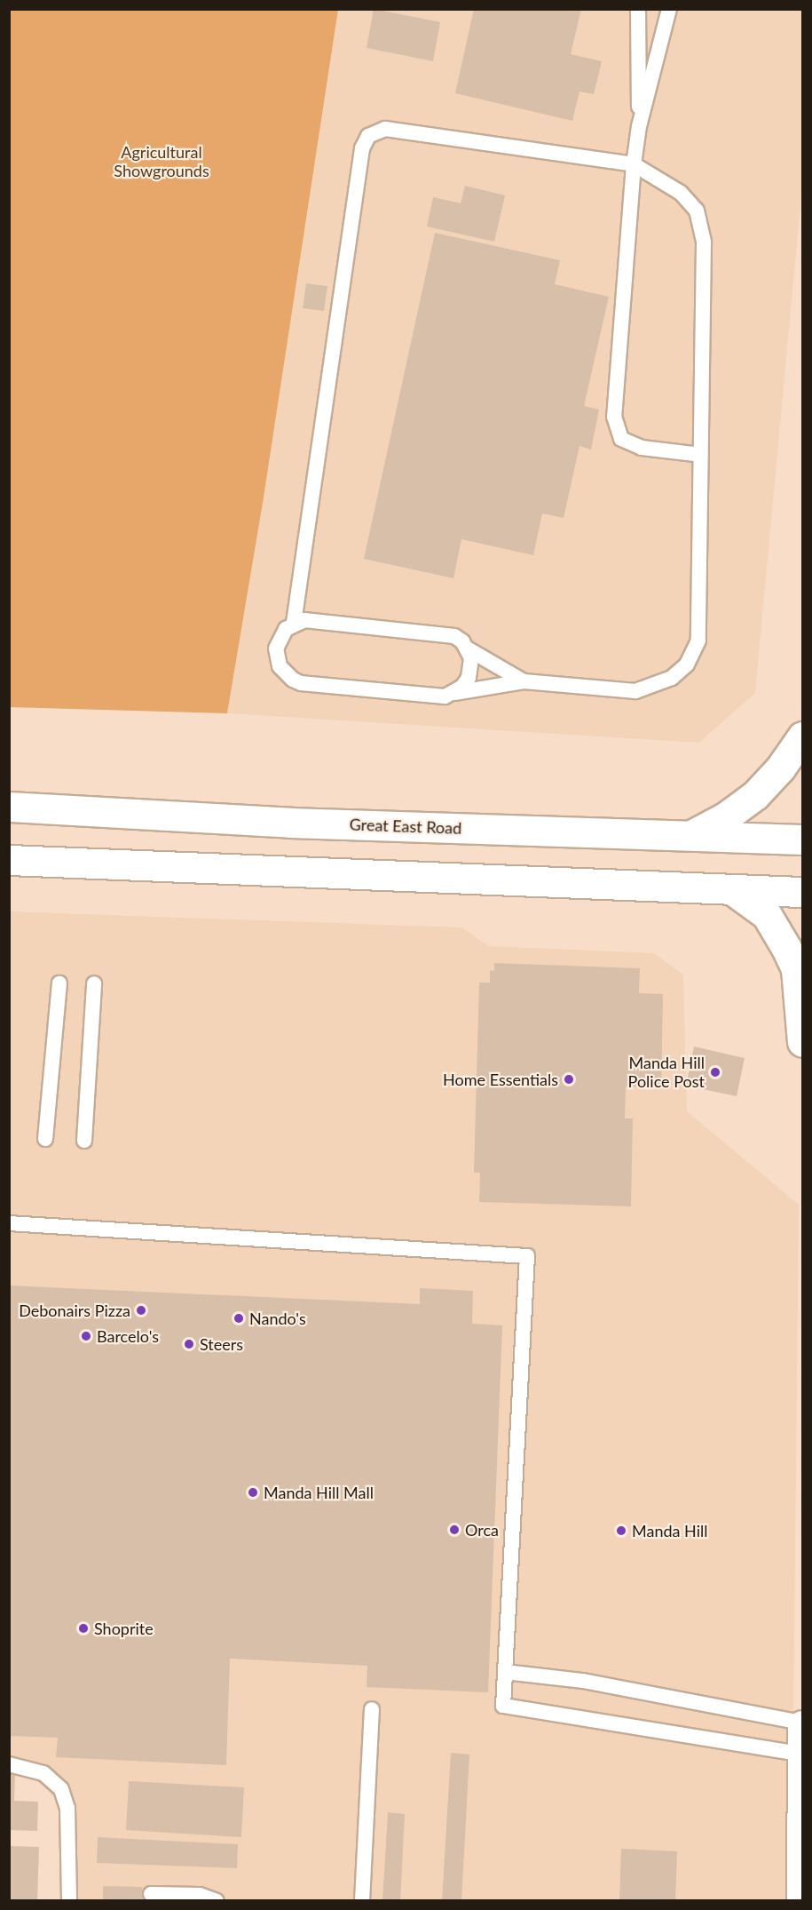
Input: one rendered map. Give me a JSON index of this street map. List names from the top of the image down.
{
  "streets": {
    "main road": ["Great East Road"]
  },
  "parks": ["Agricultural Showgrounds"],
  "places": [
    "Manda Hill Police Post",
    "Home Essentials",
    "Debonairs Pizza",
    "Nando's",
    "Barcelo's",
    "Steers",
    "Manda Hill Mall",
    "Orca",
    "Manda Hill",
    "Shoprite"
  ]
}
